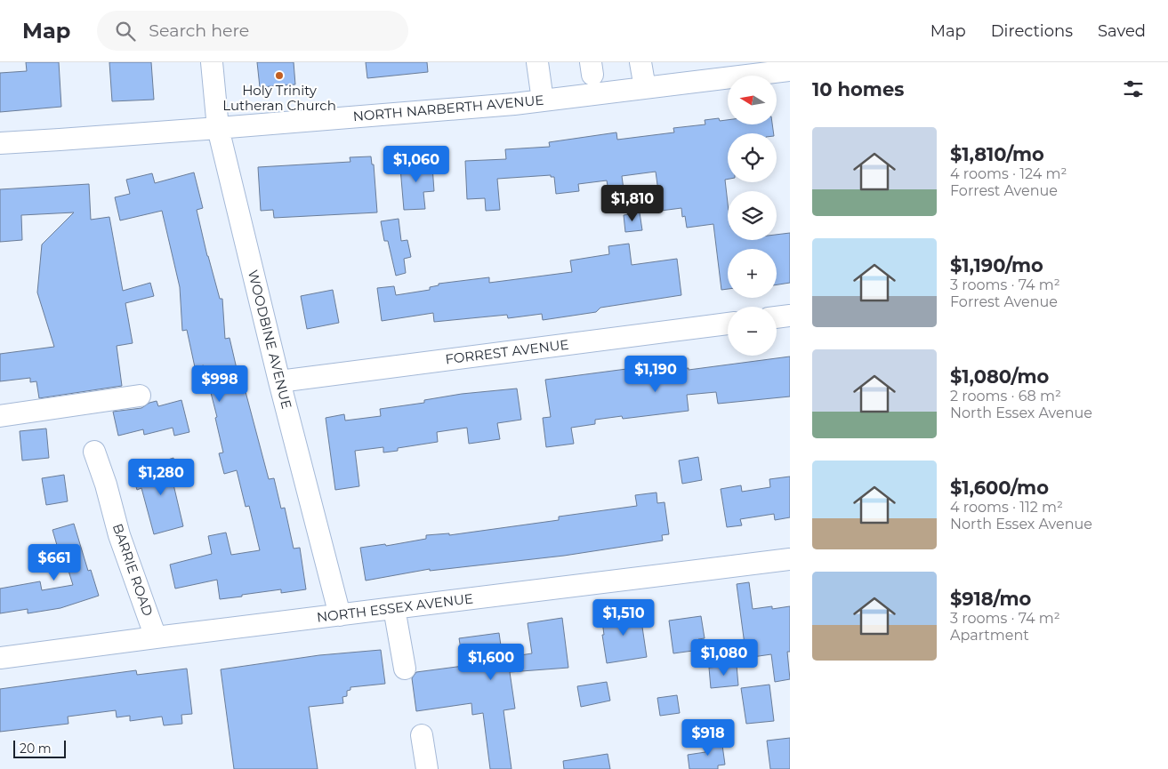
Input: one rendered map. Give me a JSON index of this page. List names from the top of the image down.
{
  "streets": {
    "street": [
      "NORTH NARBERTH AVENUE",
      "WOODBINE AVENUE",
      "FORREST AVENUE",
      "BARRIE ROAD",
      "NORTH ESSEX AVENUE"
    ]
  },
  "crossings": [
    ["NORTH NARBERTH AVENUE", "WOODBINE AVENUE"],
    ["WOODBINE AVENUE", "FORREST AVENUE"],
    ["WOODBINE AVENUE", "NORTH ESSEX AVENUE"],
    ["BARRIE ROAD", "NORTH ESSEX AVENUE"]
  ],
  "places": ["Holy Trinity Lutheran Church"],
  "scale_bar": "20 m",
  "north": "left",
  "page": {
    "header": "Map",
    "search": "Search here",
    "nav": ["Map", "Directions", "Saved"],
    "heading": "10 homes",
    "map_buttons": ["+", "−"],
    "list": [
      {
        "name": "$1,810/mo",
        "note": "4 rooms · 124 m² · Forrest Avenue"
      },
      {
        "name": "$1,190/mo",
        "note": "3 rooms · 74 m² · Forrest Avenue"
      },
      {
        "name": "$1,080/mo",
        "note": "2 rooms · 68 m² · North Essex Avenue"
      },
      {
        "name": "$1,600/mo",
        "note": "4 rooms · 112 m² · North Essex Avenue"
      },
      {
        "name": "$918/mo",
        "note": "3 rooms · 74 m² · Apartment"
      }
    ],
    "price": [
      "$1,060",
      "$1,810",
      "$1,190",
      "$998",
      "$1,280",
      "$661",
      "$1,510",
      "$1,080",
      "$1,600",
      "$918"
    ],
    "scale": "20 m"
  }
}
